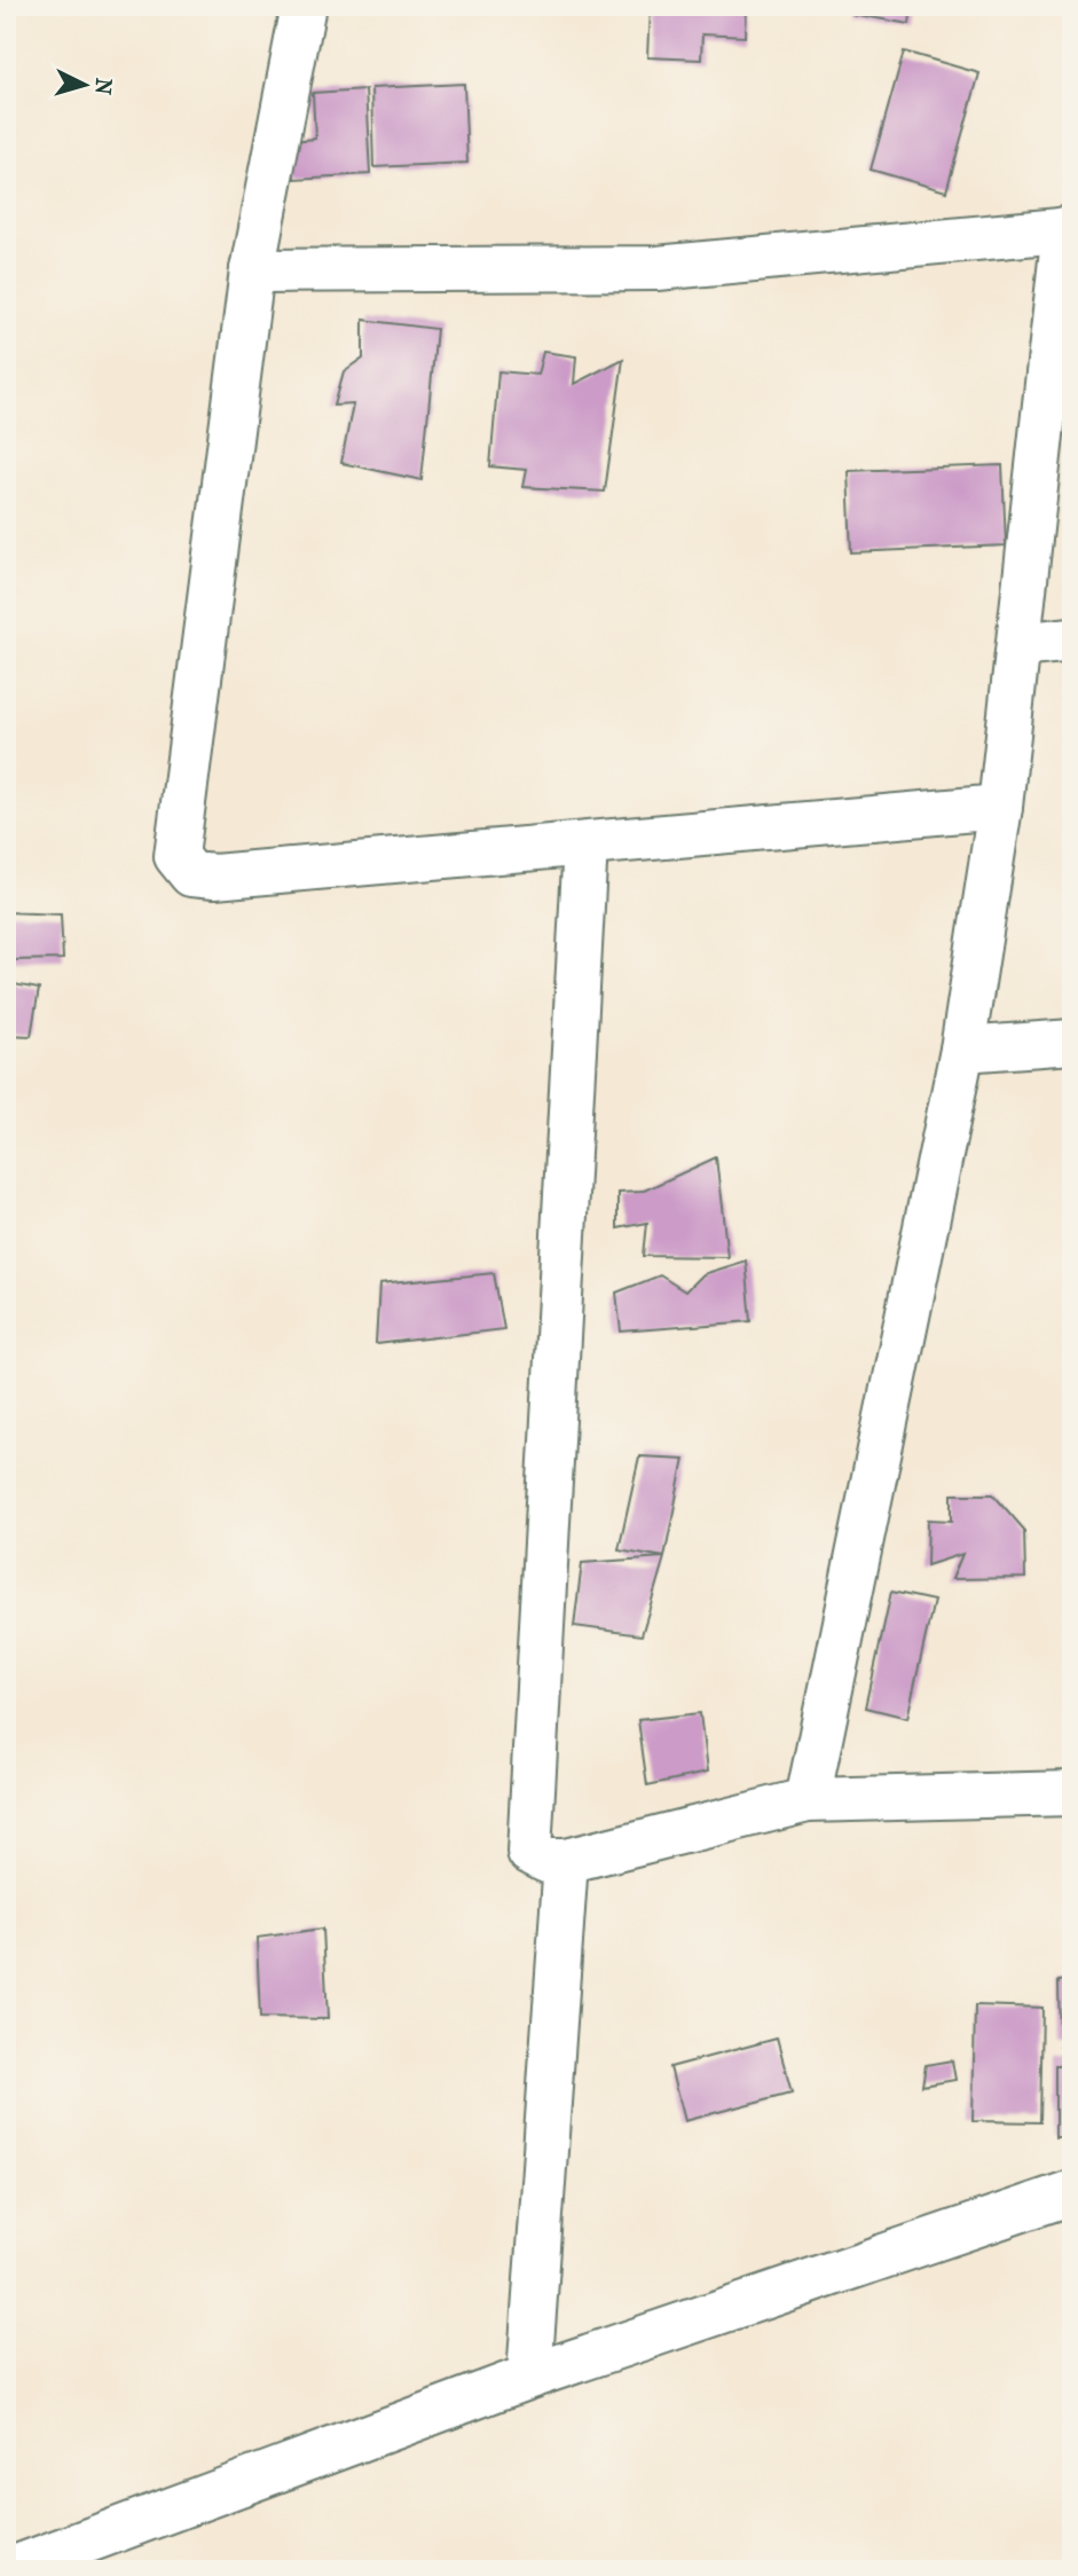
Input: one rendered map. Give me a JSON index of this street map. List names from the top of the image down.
{
  "north": "right"
}
